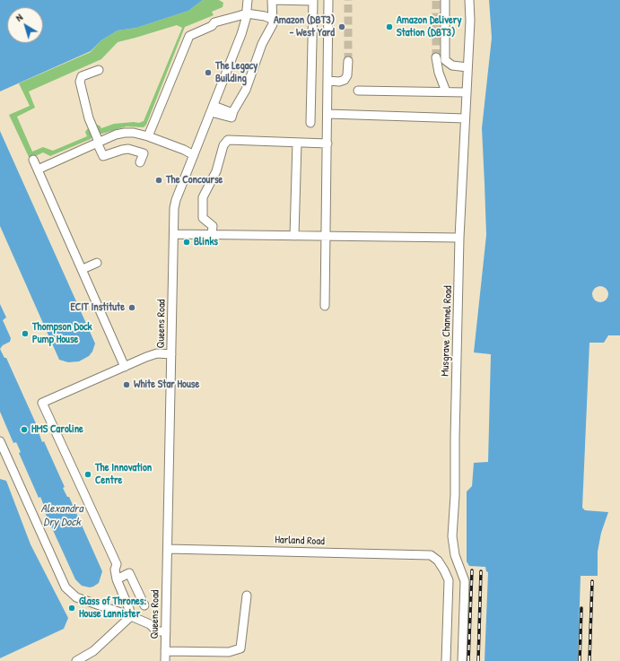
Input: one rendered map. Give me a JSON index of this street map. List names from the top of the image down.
{
  "streets": {
    "street": ["Queens Road", "Musgrave Channel Road", "Harland Road"]
  },
  "crossings": [
    ["Queens Road", "Harland Road"]
  ],
  "water": ["Alexandra Dry Dock"],
  "places": [
    "Amazon (DBT3) - West Yard",
    "Amazon Delivery Station (DBT3)",
    "The Legacy Building",
    "The Concourse",
    "Blinks",
    "ECIT Institute",
    "Thompson Dock Pump House",
    "White Star House",
    "HMS Caroline",
    "The Innovation Centre",
    "Glass of Thrones: House Lannister"
  ],
  "north": "top left"
}
